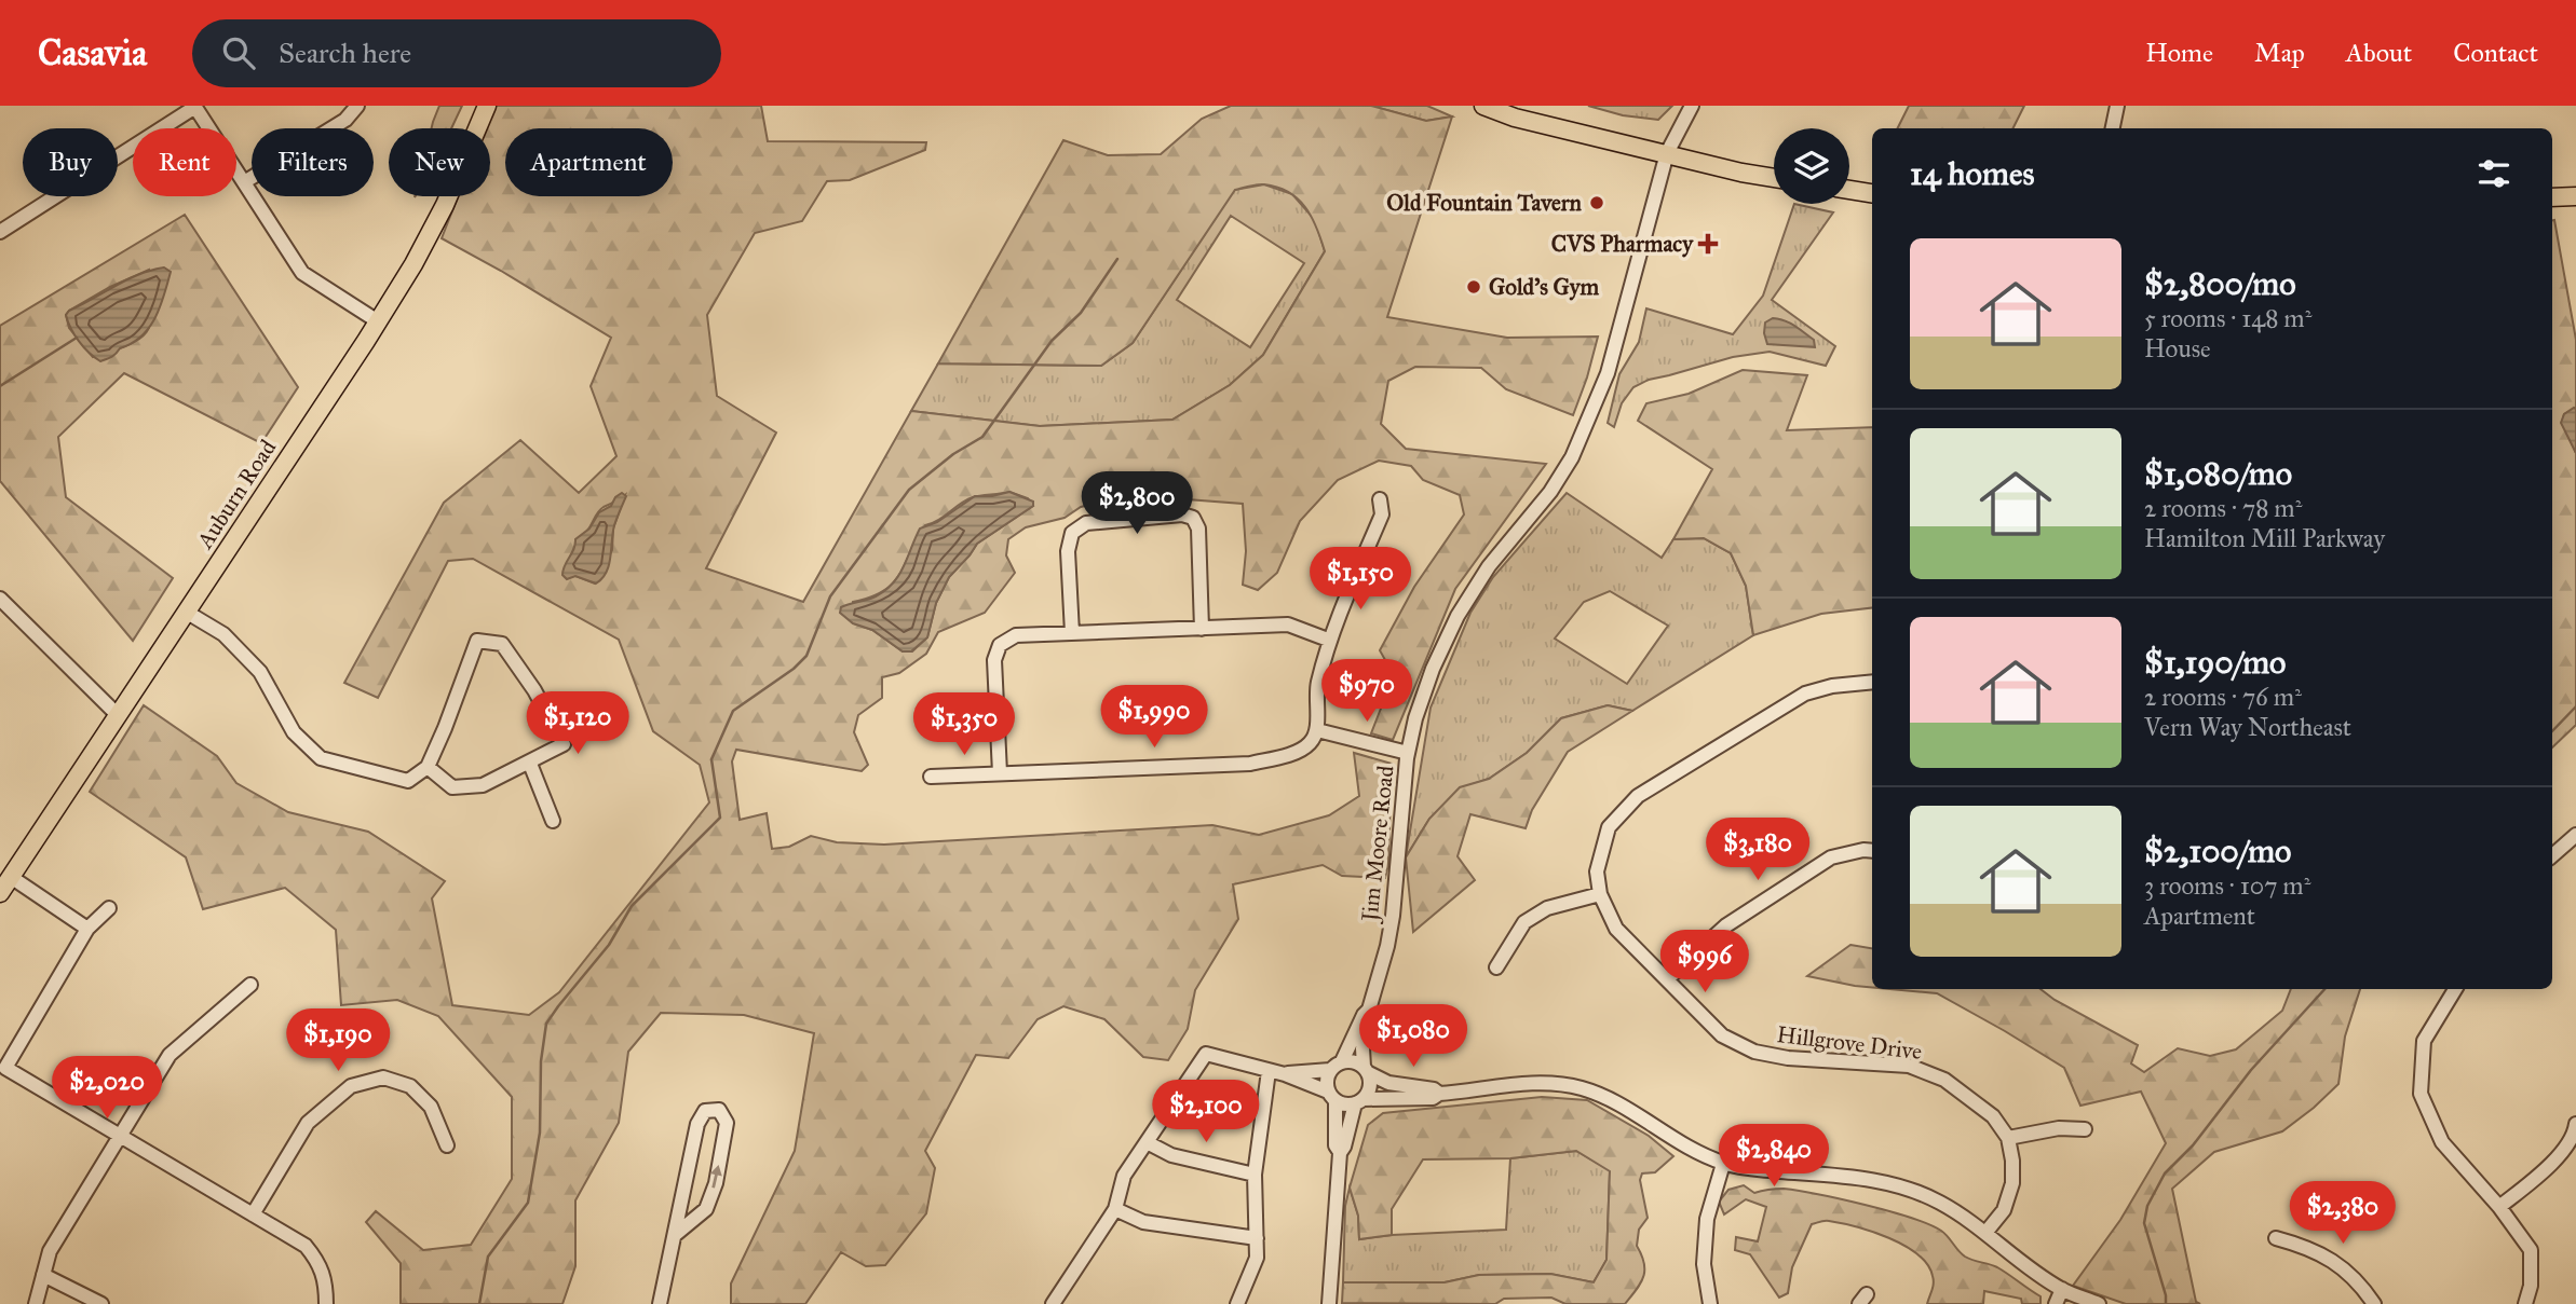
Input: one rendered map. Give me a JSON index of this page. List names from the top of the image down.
{
  "streets": {
    "main road": ["Auburn Road"],
    "street": ["Jim Moore Road", "Hillgrove Drive"]
  },
  "places": {
    "other": ["Old Fountain Tavern", "Gold's Gym"],
    "health": ["CVS Pharmacy"]
  },
  "page": {
    "header": "Casavia",
    "search": "Search here",
    "nav": [
      "Home",
      "Map",
      "About",
      "Contact"
    ],
    "chip": [
      "Buy",
      "Rent",
      "Filters",
      "New",
      "Apartment"
    ],
    "heading": "14 homes",
    "list": [
      {
        "name": "$2,800/mo",
        "note": "5 rooms · 148 m² · House"
      },
      {
        "name": "$1,080/mo",
        "note": "2 rooms · 78 m² · Hamilton Mill Parkway"
      },
      {
        "name": "$1,190/mo",
        "note": "2 rooms · 76 m² · Vern Way Northeast"
      },
      {
        "name": "$2,100/mo",
        "note": "3 rooms · 107 m² · Apartment"
      }
    ],
    "price": [
      "$2,800",
      "$1,150",
      "$970",
      "$1,990",
      "$1,120",
      "$1,350",
      "$3,180",
      "$996",
      "$1,080",
      "$1,190",
      "$2,020",
      "$2,100",
      "$2,840",
      "$2,380"
    ]
  }
}
